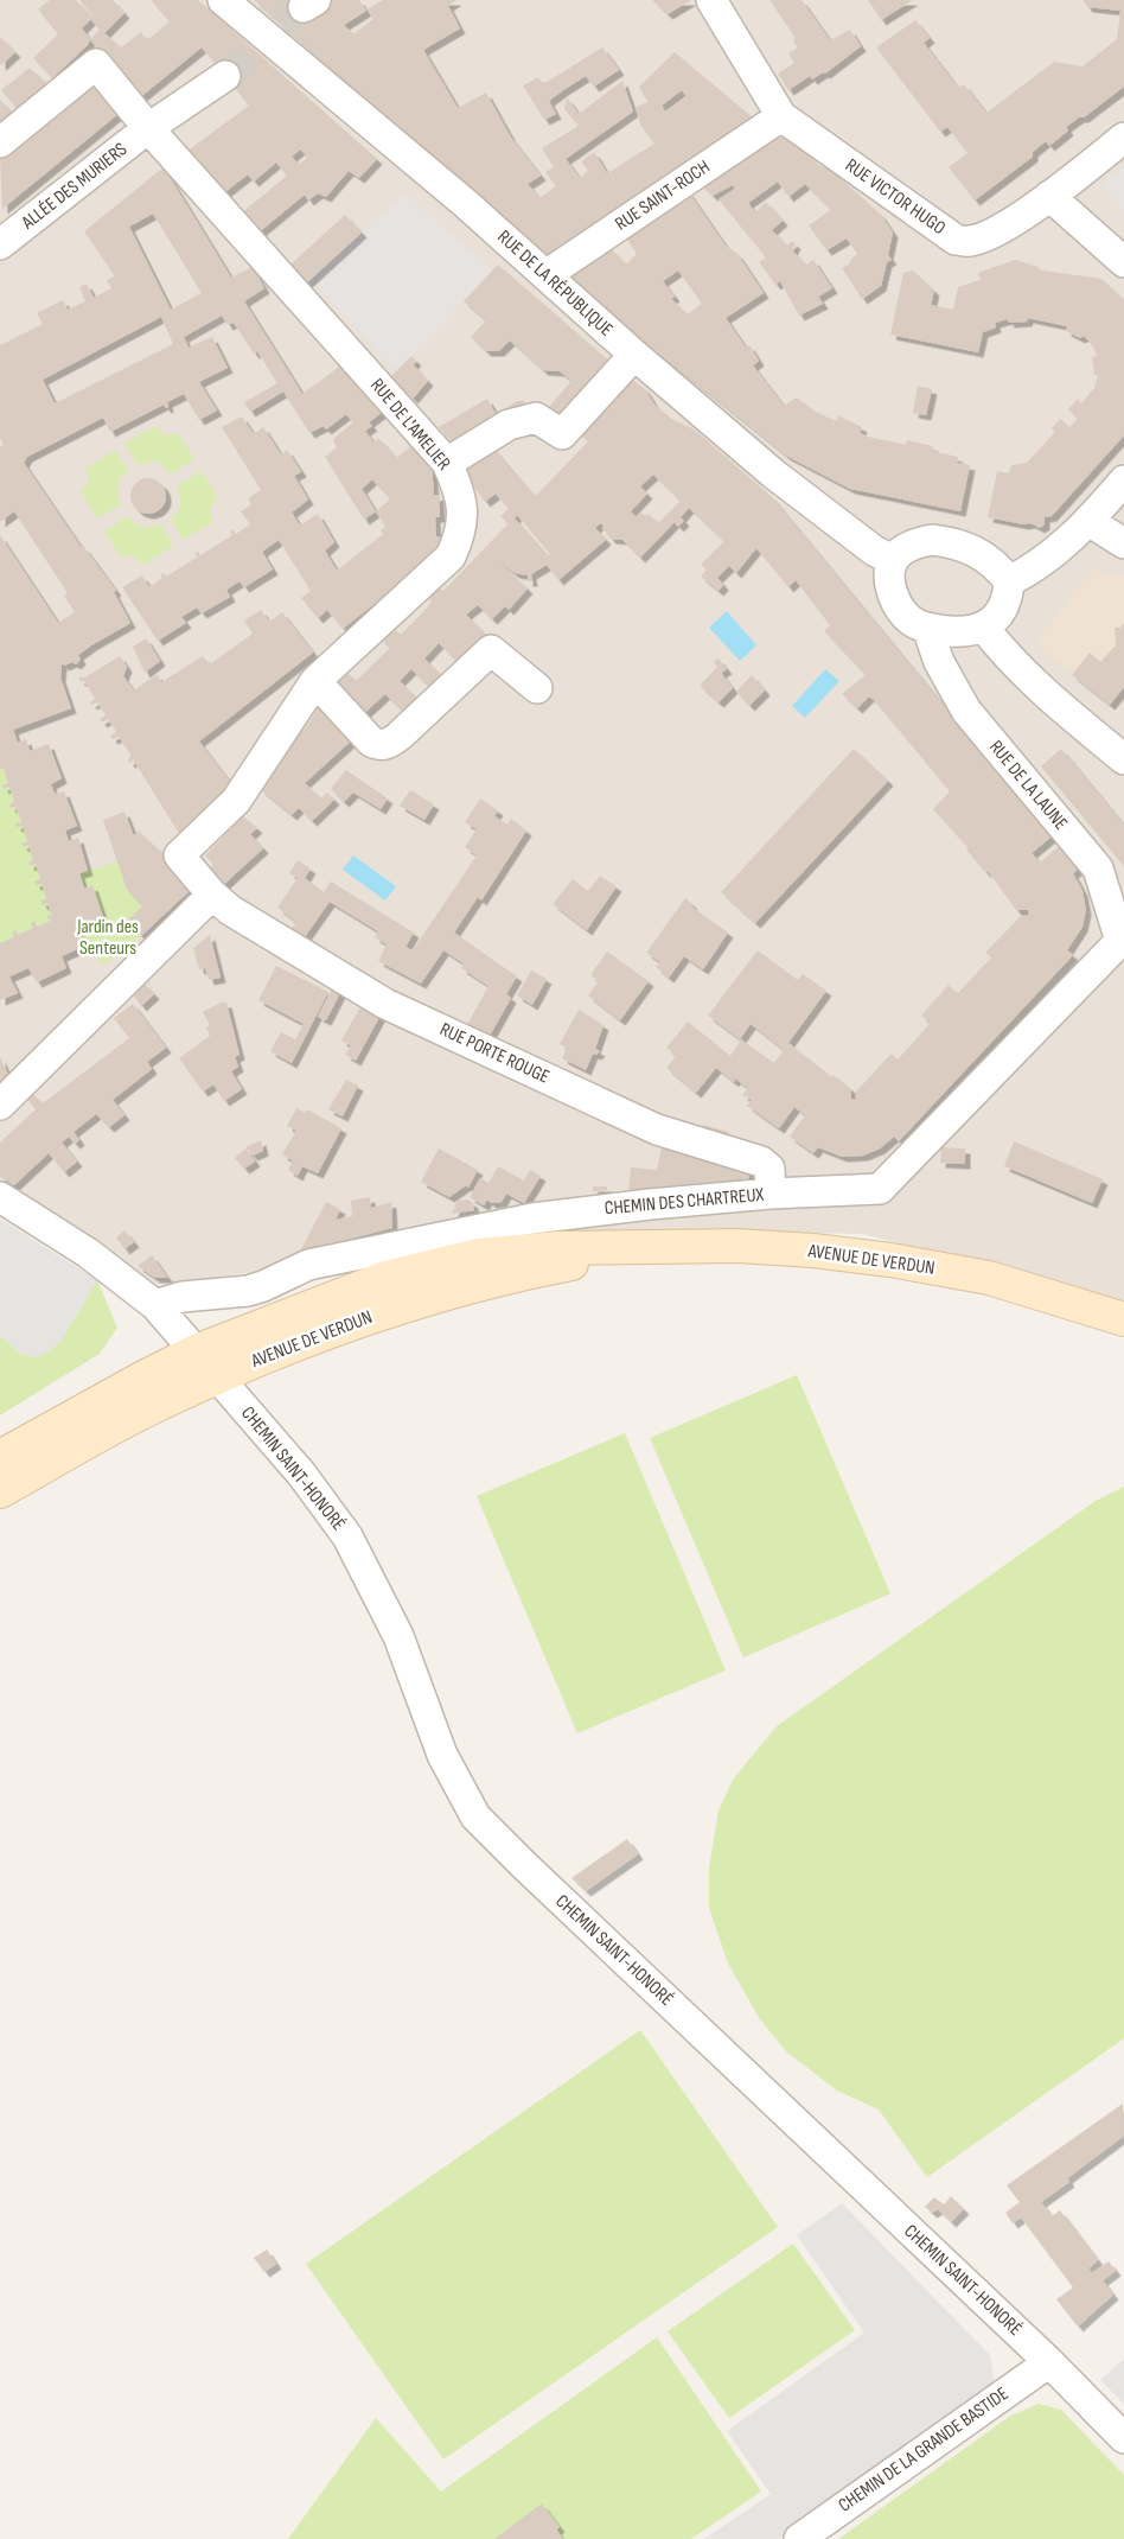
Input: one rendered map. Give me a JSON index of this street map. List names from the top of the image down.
{
  "streets": {
    "main road": ["AVENUE DE VERDUN"],
    "street": [
      "ALLÉE DES MURIERS",
      "RUE SAINT-ROCH",
      "RUE VICTOR HUGO",
      "RUE DE LA RÉPUBLIQUE",
      "RUE DE L'AMELIER",
      "RUE DE LA LAUNE",
      "RUE PORTE ROUGE",
      "CHEMIN DES CHARTREUX",
      "CHEMIN SAINT-HONORÉ",
      "CHEMIN DE LA GRANDE BASTIDE"
    ]
  },
  "crossings": [
    ["ALLÉE DES MURIERS", "RUE DE L'AMELIER"],
    ["RUE SAINT-ROCH", "RUE VICTOR HUGO"],
    ["RUE SAINT-ROCH", "RUE DE LA RÉPUBLIQUE"],
    ["RUE DE LA RÉPUBLIQUE", "RUE DE LA LAUNE"],
    ["RUE DE L'AMELIER", "RUE PORTE ROUGE"],
    ["RUE DE LA LAUNE", "CHEMIN DES CHARTREUX"],
    ["RUE PORTE ROUGE", "CHEMIN DES CHARTREUX"],
    ["AVENUE DE VERDUN", "CHEMIN SAINT-HONORÉ"],
    ["CHEMIN SAINT-HONORÉ", "CHEMIN DE LA GRANDE BASTIDE"]
  ],
  "parks": ["Jardin des Senteurs"]
}
